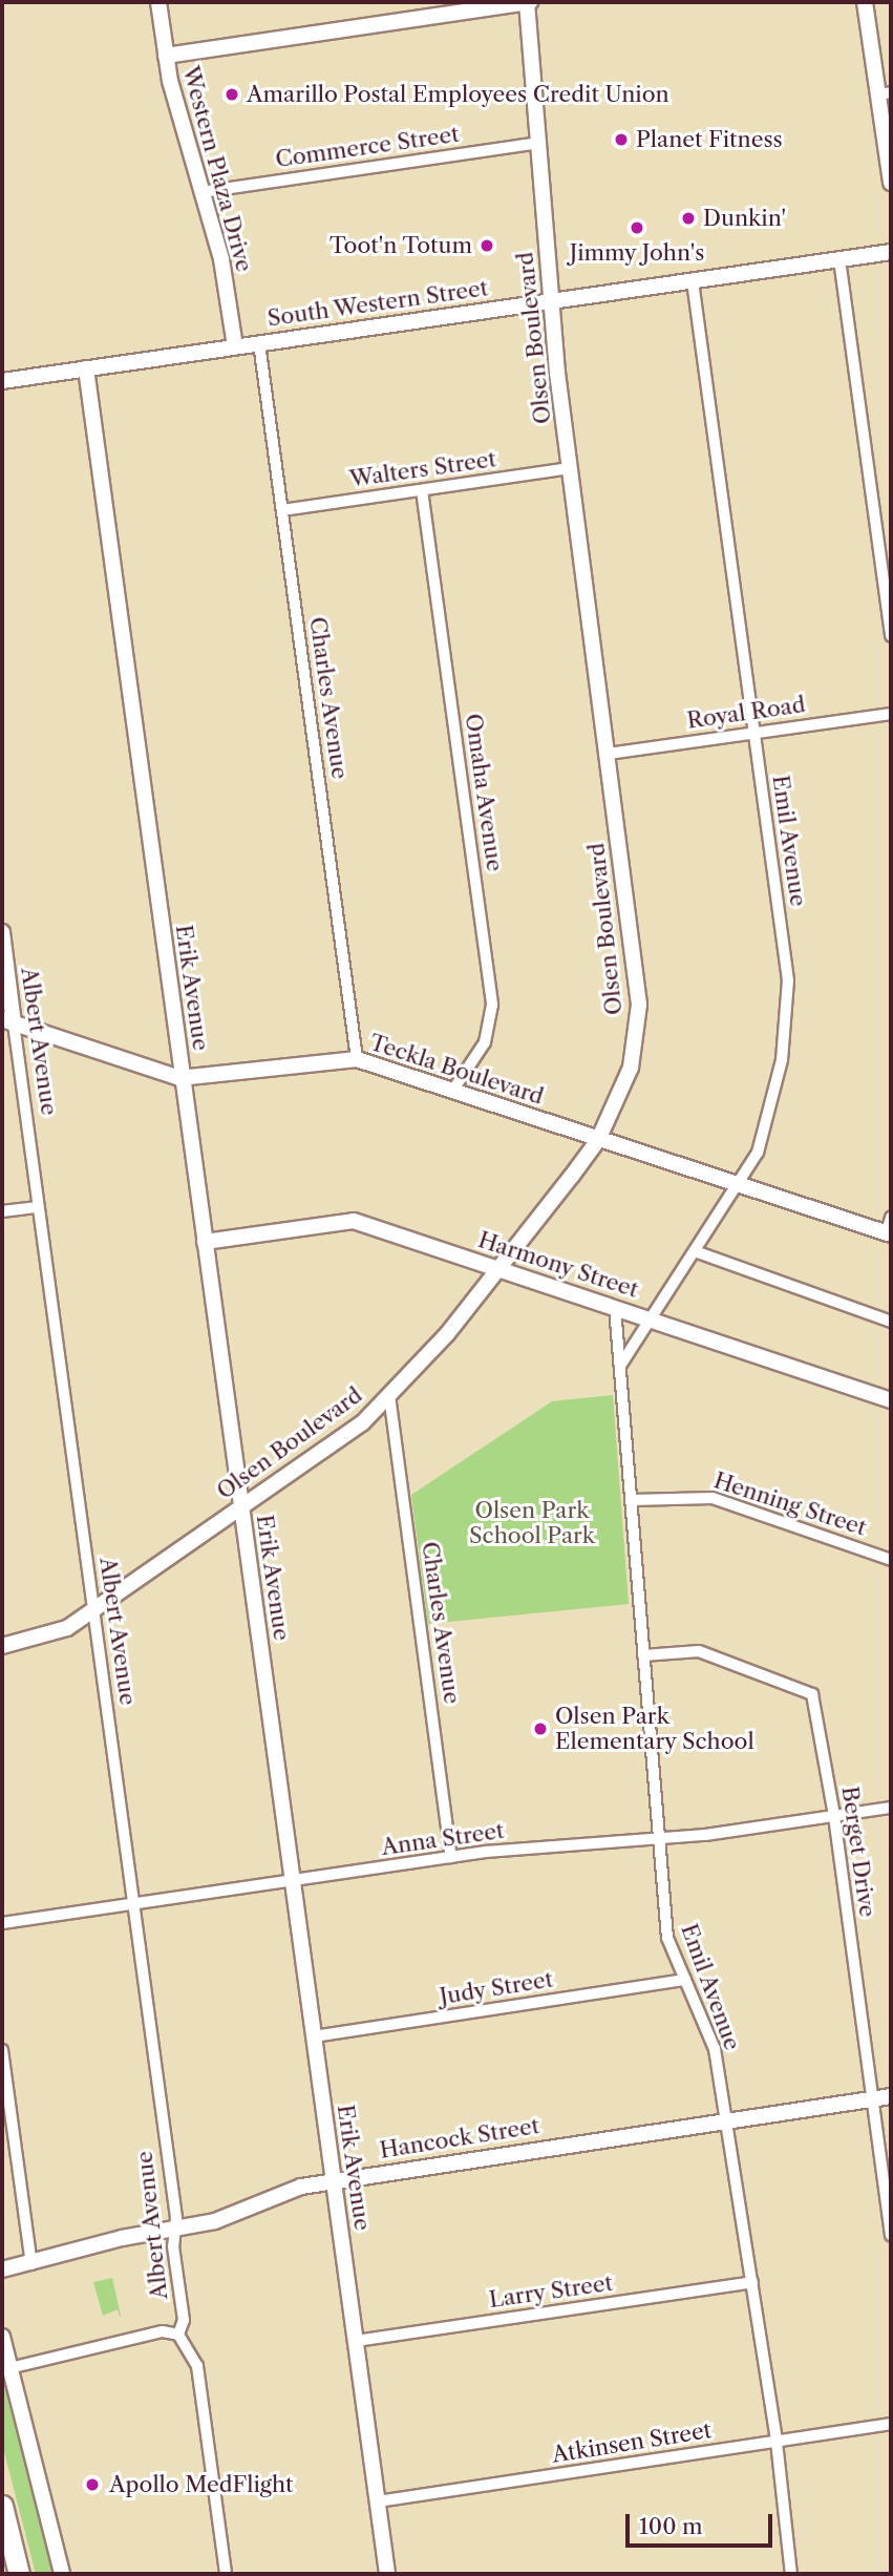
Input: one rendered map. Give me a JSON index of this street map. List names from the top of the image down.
{
  "streets": {
    "street": [
      "Commerce Street",
      "Western Plaza Drive",
      "South Western Street",
      "Olsen Boulevard",
      "Walters Street",
      "Charles Avenue",
      "Royal Road",
      "Omaha Avenue",
      "Emil Avenue",
      "Erik Avenue",
      "Albert Avenue",
      "Teckla Boulevard",
      "Harmony Street",
      "Henning Street",
      "Anna Street",
      "Berget Drive",
      "Judy Street",
      "Hancock Street",
      "Larry Street",
      "Atkinsen Street"
    ]
  },
  "crossings": [
    ["Commerce Street", "Western Plaza Drive"],
    ["Commerce Street", "Olsen Boulevard"],
    ["Western Plaza Drive", "South Western Street"],
    ["South Western Street", "Olsen Boulevard"],
    ["South Western Street", "Charles Avenue"],
    ["South Western Street", "Emil Avenue"],
    ["South Western Street", "Erik Avenue"],
    ["Olsen Boulevard", "Walters Street"],
    ["Olsen Boulevard", "Charles Avenue"],
    ["Olsen Boulevard", "Royal Road"],
    ["Olsen Boulevard", "Erik Avenue"],
    ["Olsen Boulevard", "Albert Avenue"],
    ["Olsen Boulevard", "Teckla Boulevard"],
    ["Olsen Boulevard", "Harmony Street"],
    ["Walters Street", "Charles Avenue"],
    ["Walters Street", "Omaha Avenue"],
    ["Charles Avenue", "Teckla Boulevard"],
    ["Charles Avenue", "Anna Street"],
    ["Royal Road", "Emil Avenue"],
    ["Omaha Avenue", "Teckla Boulevard"],
    ["Emil Avenue", "Teckla Boulevard"],
    ["Emil Avenue", "Harmony Street"],
    ["Emil Avenue", "Henning Street"],
    ["Emil Avenue", "Anna Street"],
    ["Emil Avenue", "Berget Drive"],
    ["Emil Avenue", "Judy Street"],
    ["Emil Avenue", "Hancock Street"],
    ["Emil Avenue", "Larry Street"],
    ["Emil Avenue", "Atkinsen Street"],
    ["Erik Avenue", "Teckla Boulevard"],
    ["Erik Avenue", "Harmony Street"],
    ["Erik Avenue", "Anna Street"],
    ["Erik Avenue", "Judy Street"],
    ["Erik Avenue", "Hancock Street"],
    ["Erik Avenue", "Larry Street"],
    ["Erik Avenue", "Atkinsen Street"],
    ["Albert Avenue", "Teckla Boulevard"],
    ["Albert Avenue", "Anna Street"],
    ["Albert Avenue", "Hancock Street"],
    ["Anna Street", "Berget Drive"],
    ["Berget Drive", "Hancock Street"]
  ],
  "parks": ["Olsen Park School Park"],
  "places": [
    "Amarillo Postal Employees Credit Union",
    "Planet Fitness",
    "Dunkin'",
    "Jimmy John's",
    "Toot'n Totum",
    "Olsen Park Elementary School",
    "Apollo MedFlight"
  ],
  "scale_bar": "100 m"
}
